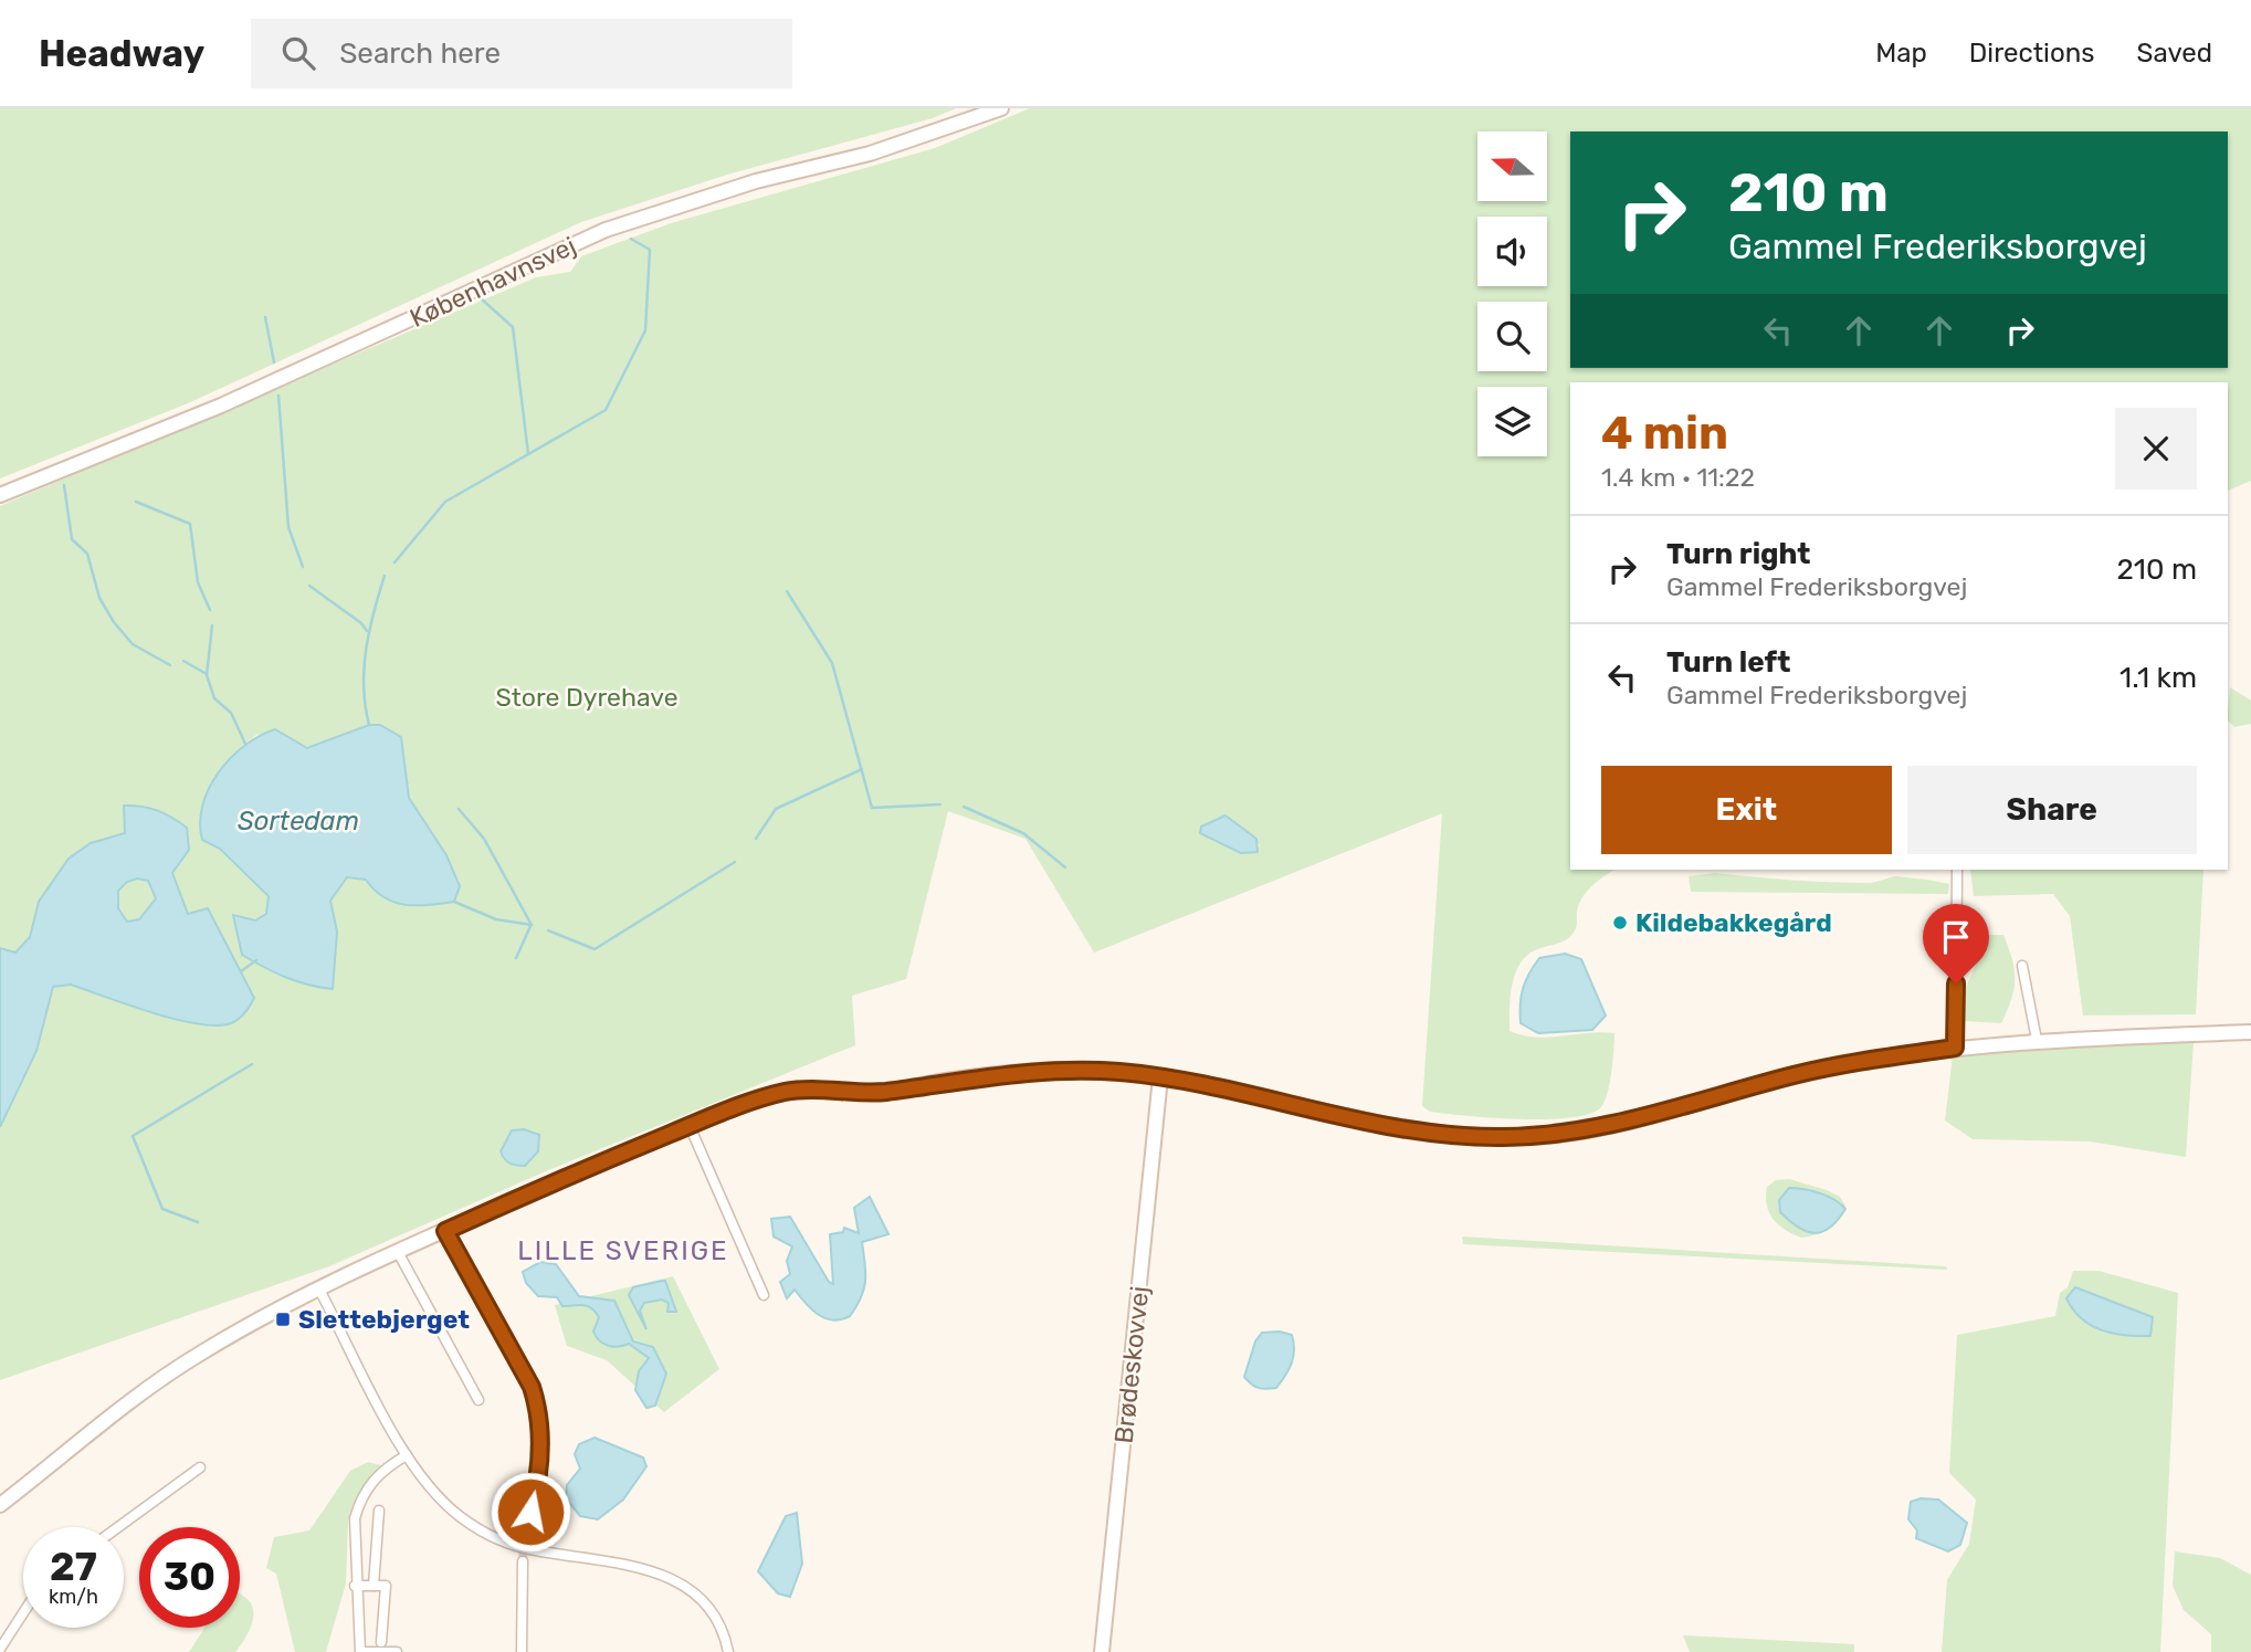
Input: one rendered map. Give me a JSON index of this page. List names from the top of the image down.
{
  "streets": {
    "street": ["Københavnsvej", "Brødeskovvej"]
  },
  "districts": ["LILLE SVERIGE"],
  "water": ["Sortedam"],
  "parks": ["Store Dyrehave"],
  "places": {
    "other": ["Kildebakkegård"],
    "transit": ["Slettebjerget"]
  },
  "north": "left",
  "page": {
    "header": "Headway",
    "search": "Search here",
    "nav": ["Map", "Directions", "Saved"],
    "turn": ["210 m", "Gammel Frederiksborgvej"],
    "heading": ["4 min", "1.4 km · 11:22"],
    "list": [
      {
        "name": "Turn right",
        "note": "Gammel Frederiksborgvej",
        "value": "210 m"
      },
      {
        "name": "Turn left",
        "note": "Gammel Frederiksborgvej",
        "value": "1.1 km"
      }
    ],
    "buttons": ["Exit", "Share"],
    "speed": "27 km/h",
    "limit": "30"
  }
}
